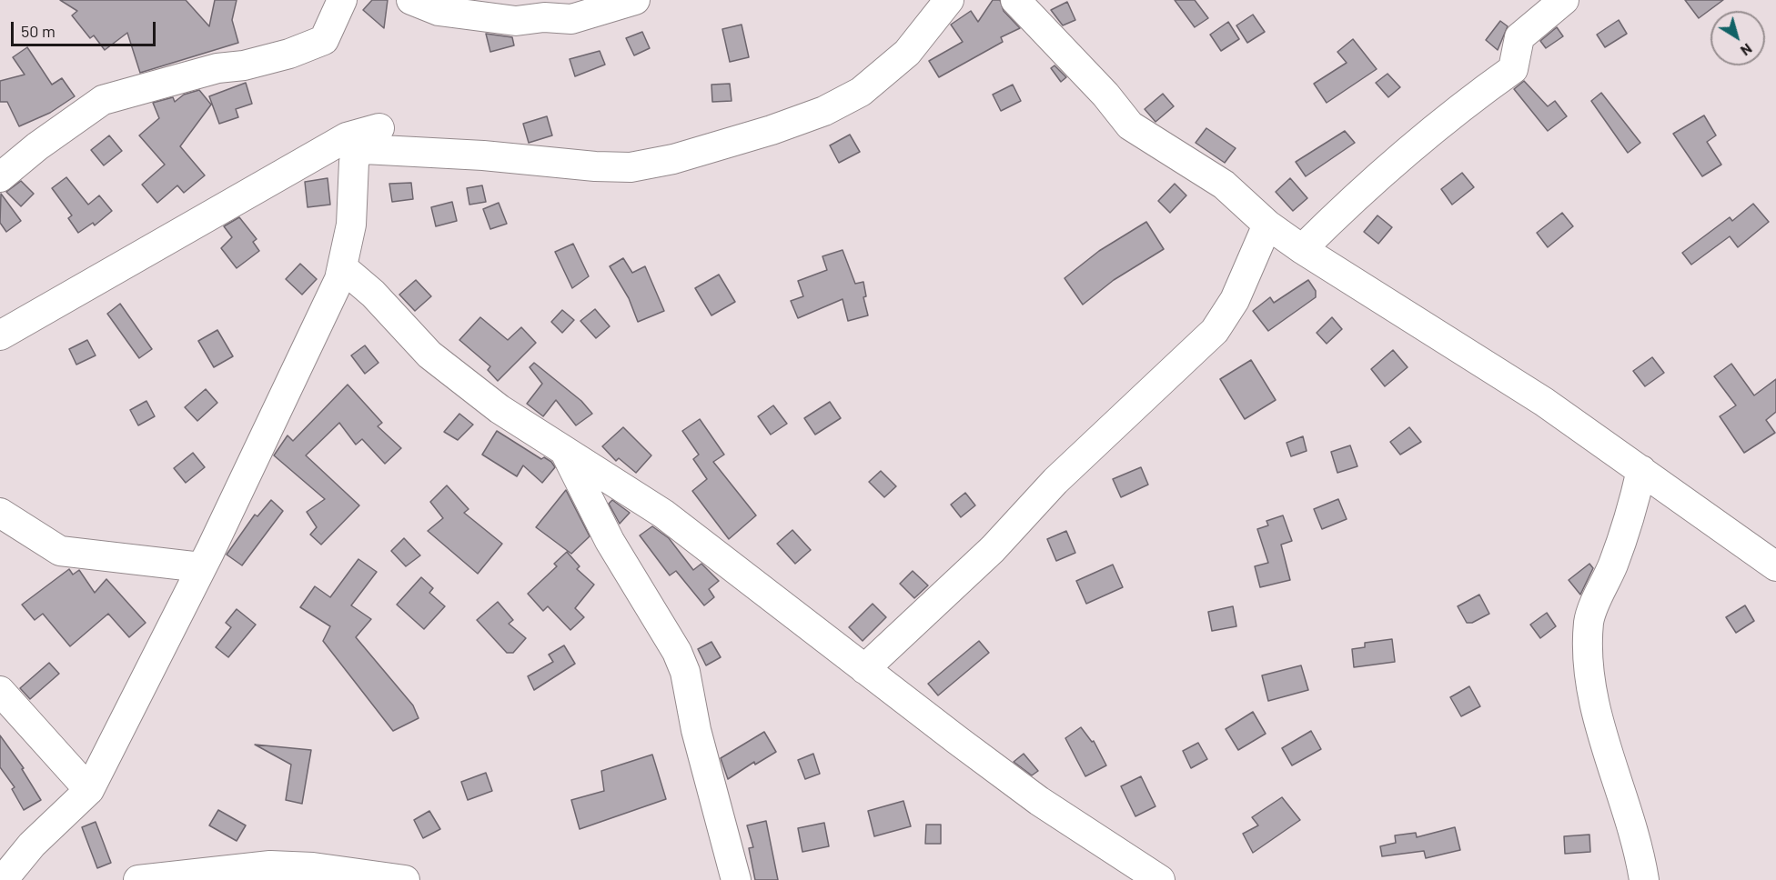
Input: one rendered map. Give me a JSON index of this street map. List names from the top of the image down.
{
  "scale_bar": "50 m",
  "north": "bottom right"
}
